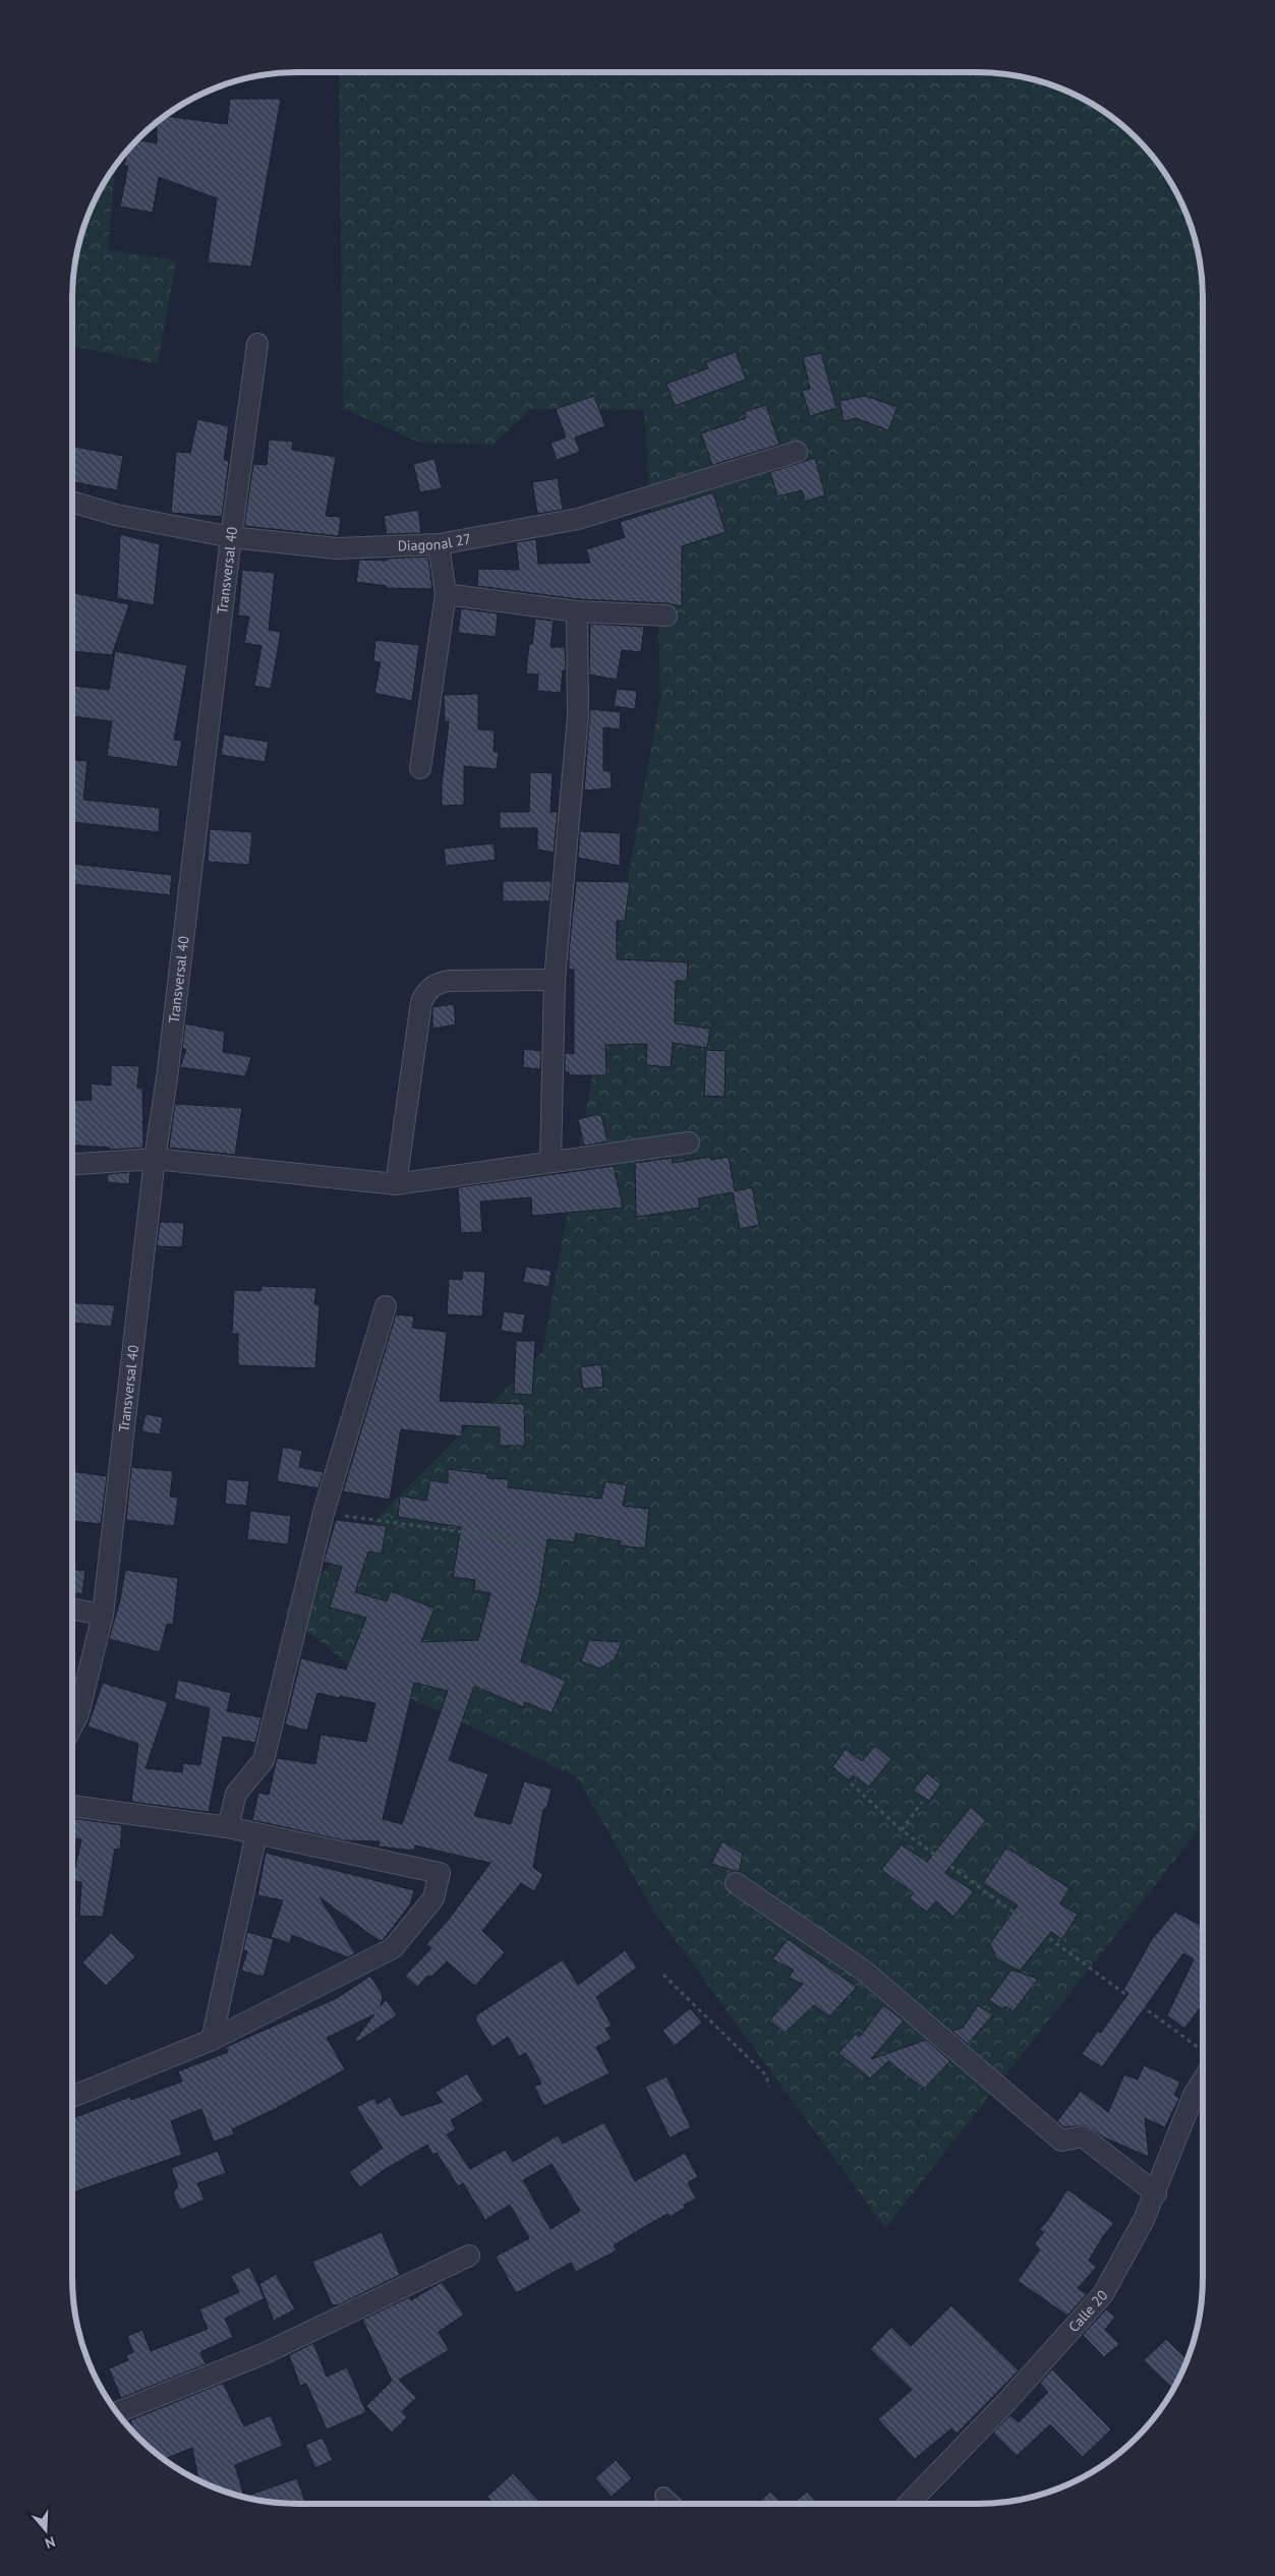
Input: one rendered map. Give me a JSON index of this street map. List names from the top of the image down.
{
  "streets": {
    "street": ["Diagonal 27", "Transversal 40", "Calle 20"]
  },
  "crossings": [
    ["Diagonal 27", "Transversal 40"]
  ],
  "north": "bottom"
}
